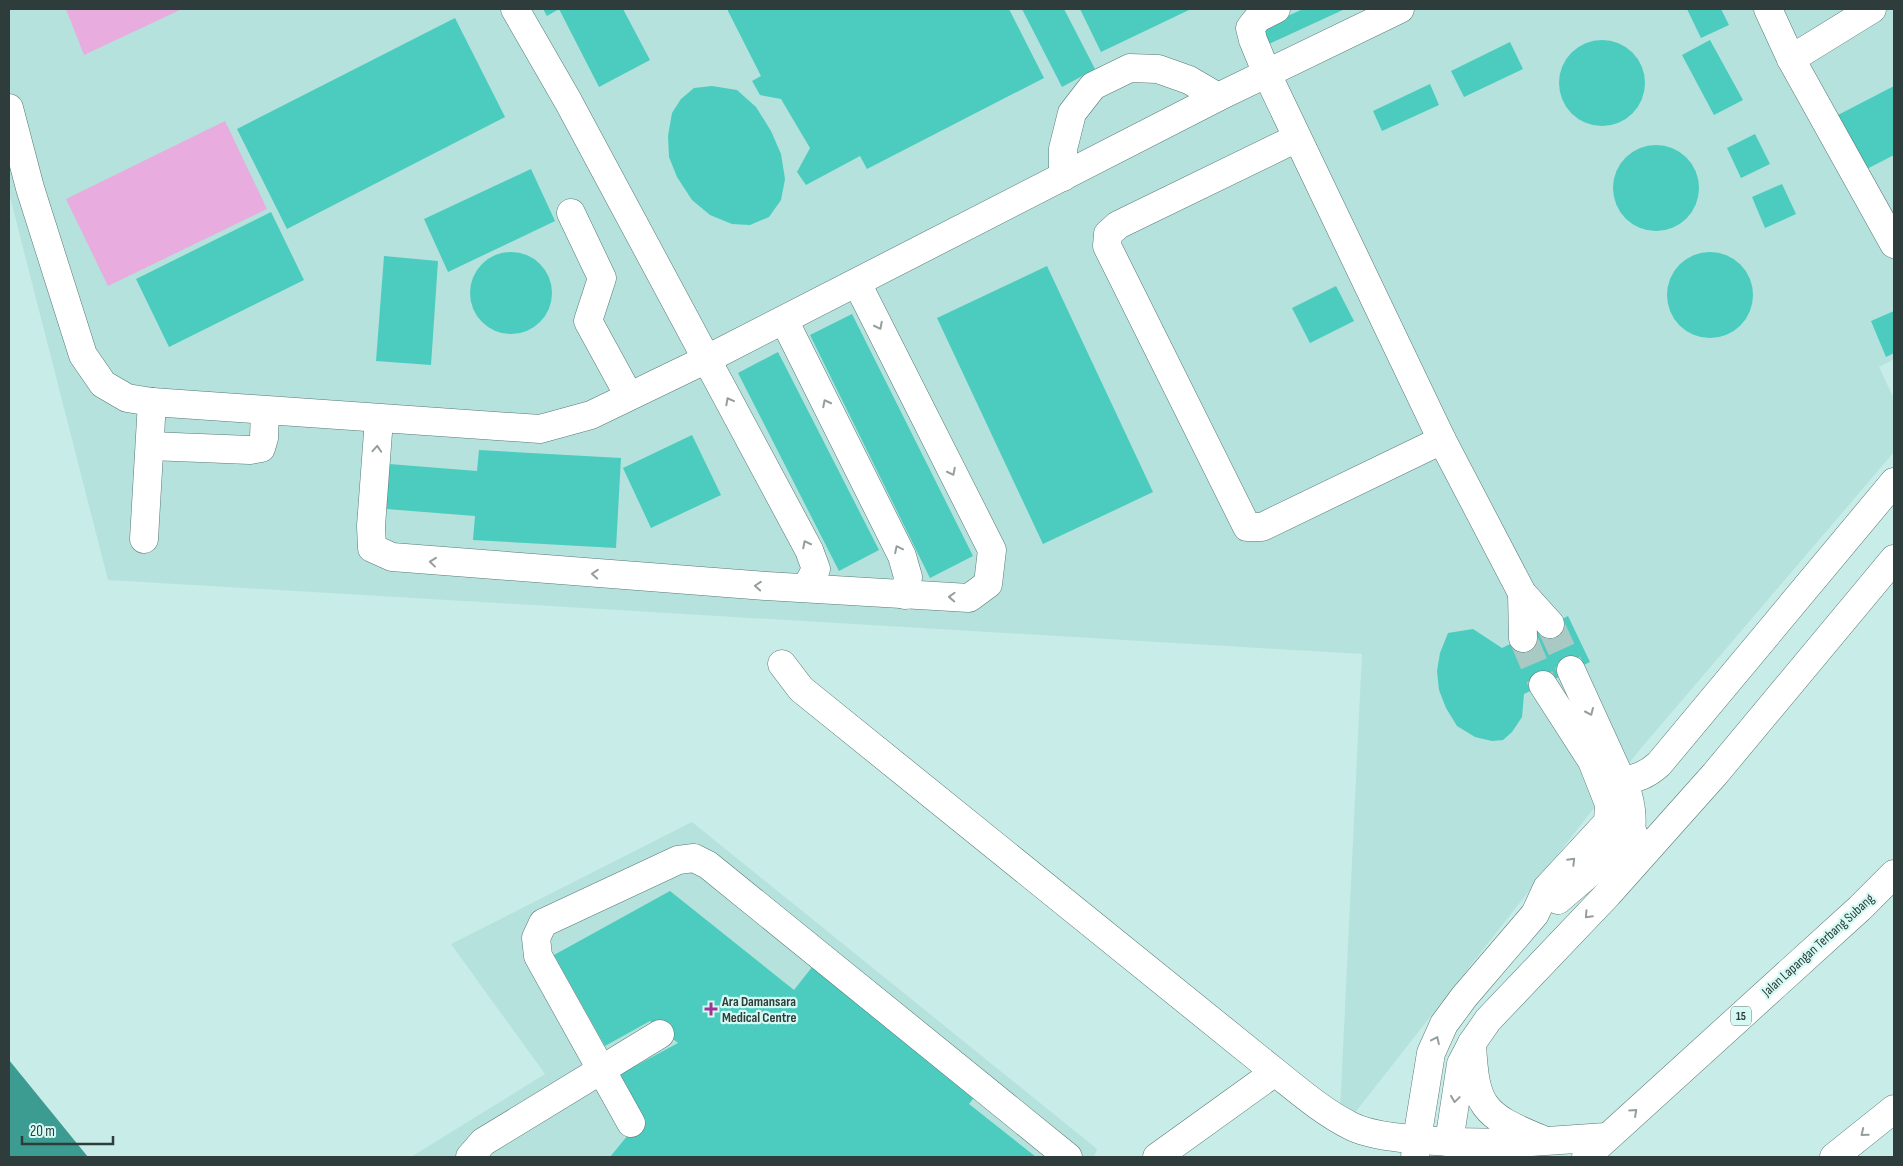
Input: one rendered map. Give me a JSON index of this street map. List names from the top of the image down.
{
  "streets": {
    "main road": ["Jalan Lapangan Terbang Subang", "15"]
  },
  "places": {
    "health": ["Ara Damansara Medical Centre"]
  },
  "scale_bar": "20 m"
}
